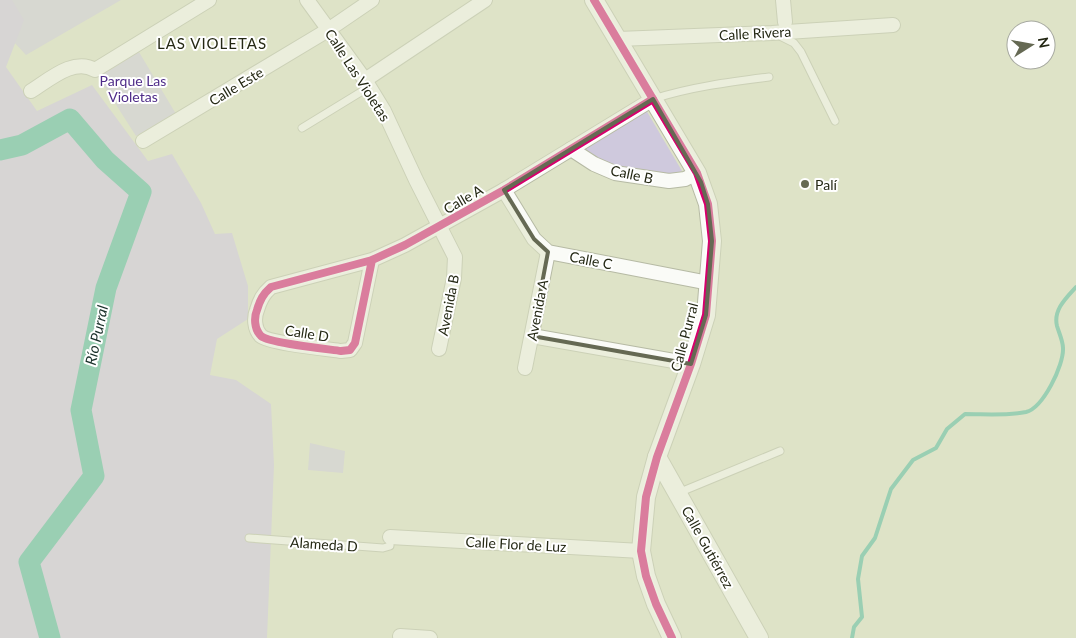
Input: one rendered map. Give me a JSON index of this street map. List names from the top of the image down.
{
  "streets": {
    "street": [
      "Calle Rivera",
      "Calle Las Violetas",
      "Calle Este",
      "Calle B",
      "Calle A",
      "Calle C",
      "Avenida B",
      "Avenida A",
      "Calle D",
      "Calle Purral",
      "Calle Flor de Luz",
      "Calle Gutiérrez"
    ],
    "lane": ["Alameda D"]
  },
  "crossings": [
    ["Calle Rivera", "Calle Purral"],
    ["Calle Las Violetas", "Calle Este"],
    ["Calle Las Violetas", "Avenida B"],
    ["Calle B", "Calle A"],
    ["Calle B", "Calle Purral"],
    ["Calle A", "Avenida B"],
    ["Calle A", "Calle D"],
    ["Calle A", "Calle Purral"],
    ["Calle C", "Avenida A"],
    ["Calle C", "Calle Purral"],
    ["Calle Purral", "Calle Flor de Luz"],
    ["Calle Purral", "Calle Gutiérrez"],
    ["Alameda D", "Calle Flor de Luz"]
  ],
  "districts": ["LAS VIOLETAS"],
  "water": ["Río Purral"],
  "parks": ["Parque Las Violetas"],
  "places": ["Palí"],
  "north": "right"
}
